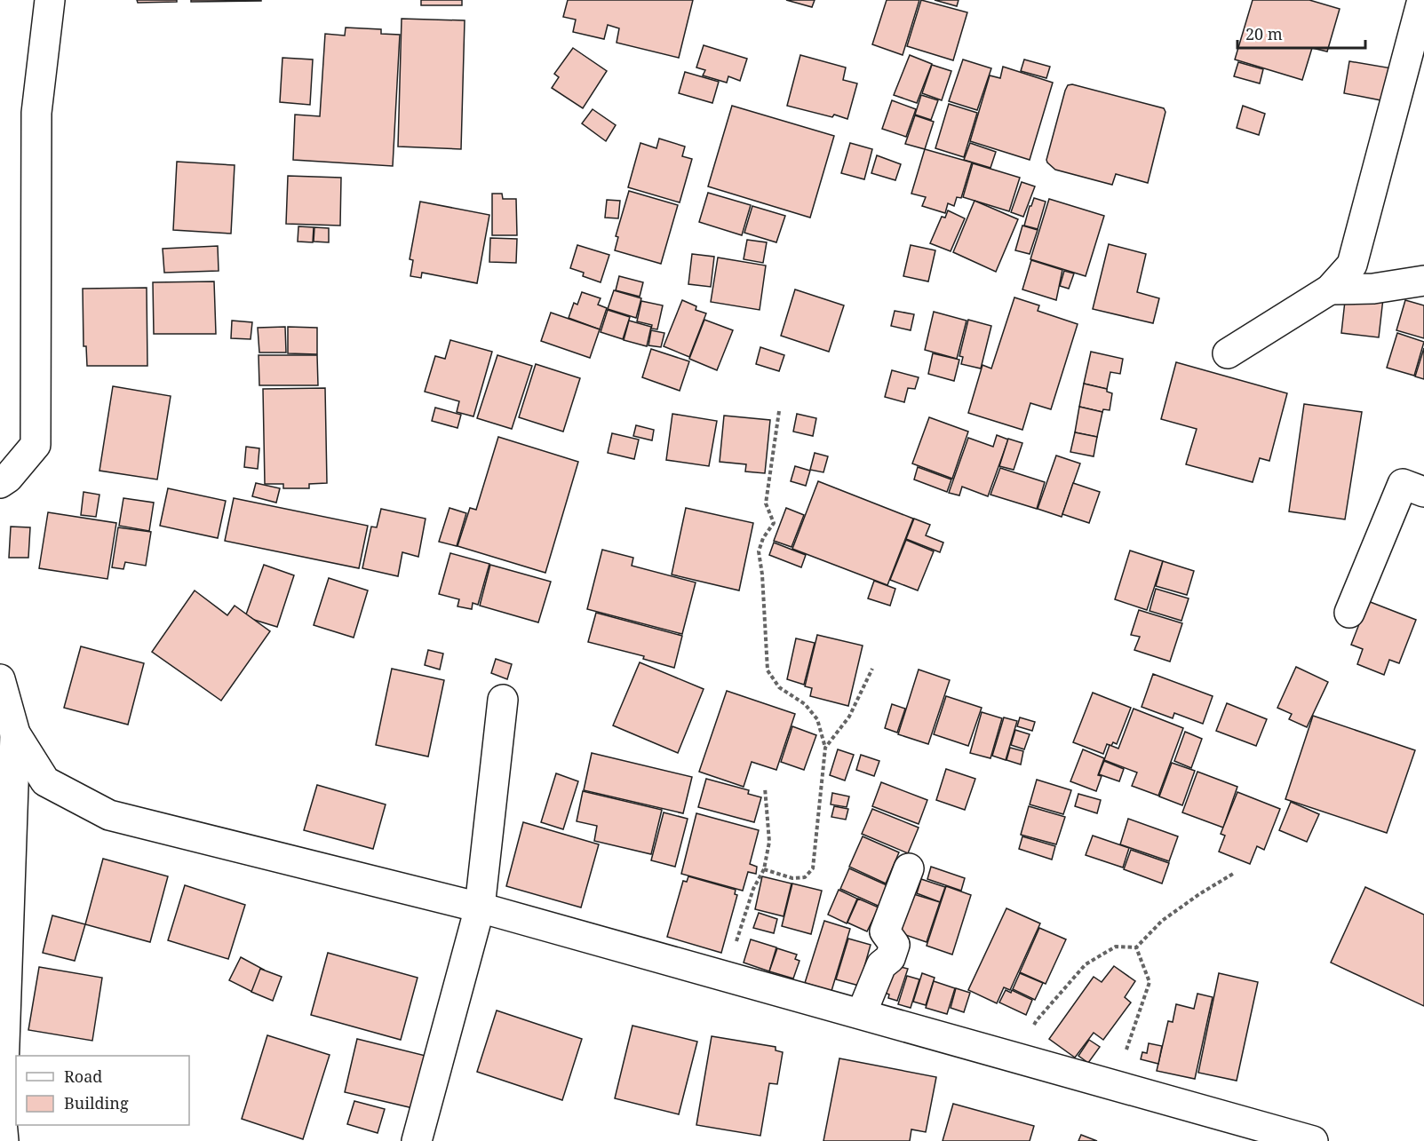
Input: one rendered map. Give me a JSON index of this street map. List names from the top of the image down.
{
  "legend": ["Road", "Building"],
  "scale_bar": "20 m"
}
